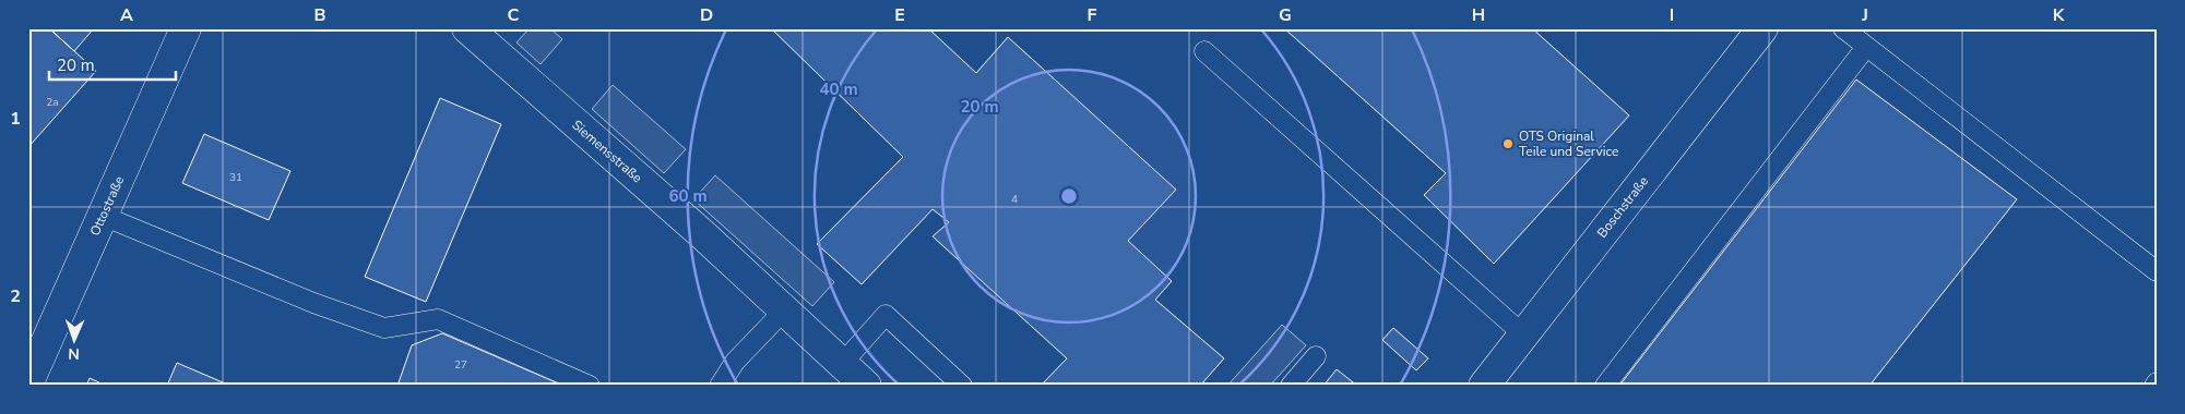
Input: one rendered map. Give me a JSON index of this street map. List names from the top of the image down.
{
  "streets": {
    "street": ["Siemensstraße", "Ottostraße", "Boschstraße"]
  },
  "places": ["OTS Original Teile und Service"],
  "house_numbers": [
    "2a",
    "31",
    "4",
    "27"
  ],
  "scale_bar": "20 m",
  "north": "bottom",
  "grid": {
    "columns": [
      "A",
      "B",
      "C",
      "D",
      "E",
      "F",
      "G",
      "H",
      "I",
      "J",
      "K"
    ],
    "rows": ["1", "2"]
  },
  "rings": ["40 m", "20 m", "60 m"]
}
